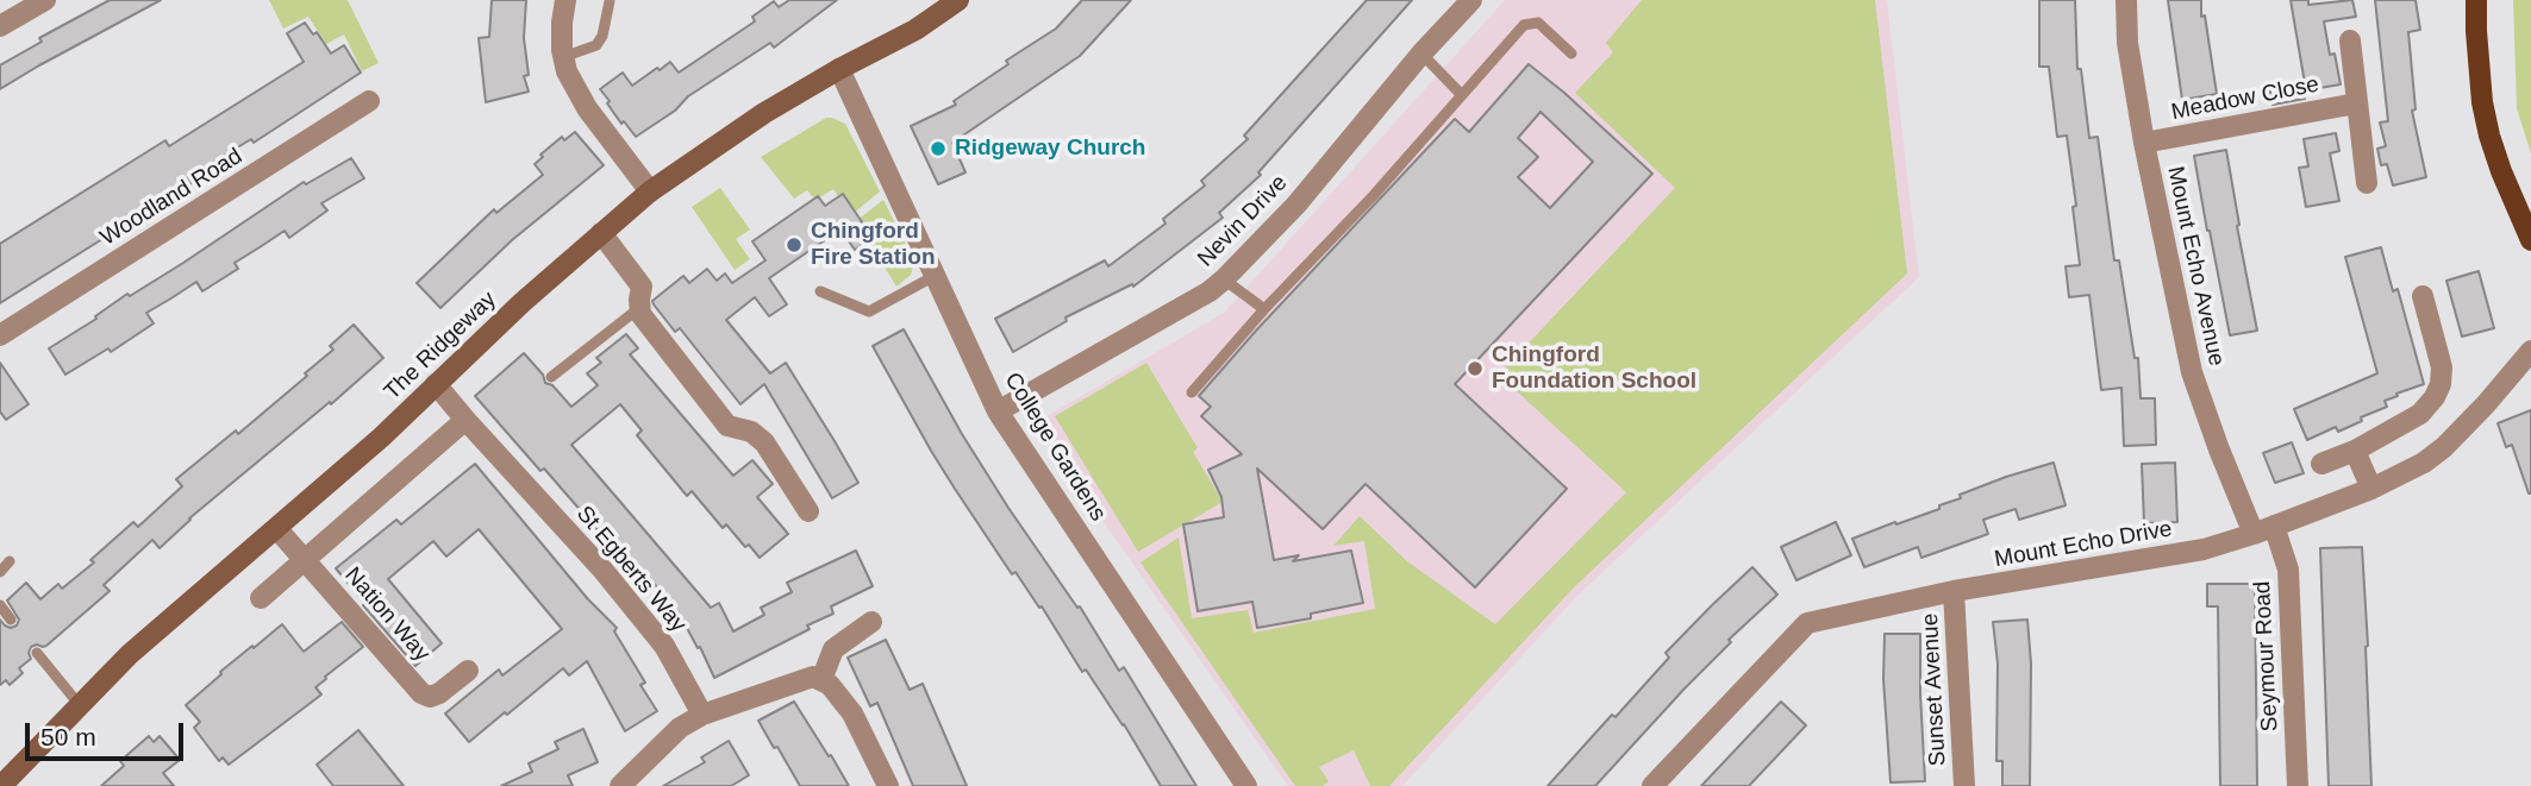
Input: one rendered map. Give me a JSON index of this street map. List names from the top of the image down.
{
  "streets": {
    "main road": ["The Ridgeway"],
    "street": [
      "Meadow Close",
      "Woodland Road",
      "Nevin Drive",
      "Mount Echo Avenue",
      "College Gardens",
      "Mount Echo Drive",
      "St Egberts Way",
      "Nation Way",
      "Seymour Road",
      "Sunset Avenue"
    ]
  },
  "crossings": [
    ["Meadow Close", "Mount Echo Avenue"],
    ["Nevin Drive", "College Gardens"],
    ["Mount Echo Avenue", "Mount Echo Drive"],
    ["Mount Echo Avenue", "Seymour Road"],
    ["The Ridgeway", "College Gardens"],
    ["The Ridgeway", "St Egberts Way"],
    ["The Ridgeway", "Nation Way"],
    ["Mount Echo Drive", "Seymour Road"],
    ["Mount Echo Drive", "Sunset Avenue"]
  ],
  "places": ["Ridgeway Church", "Chingford Fire Station", "Chingford Foundation School"],
  "scale_bar": "50 m"
}
